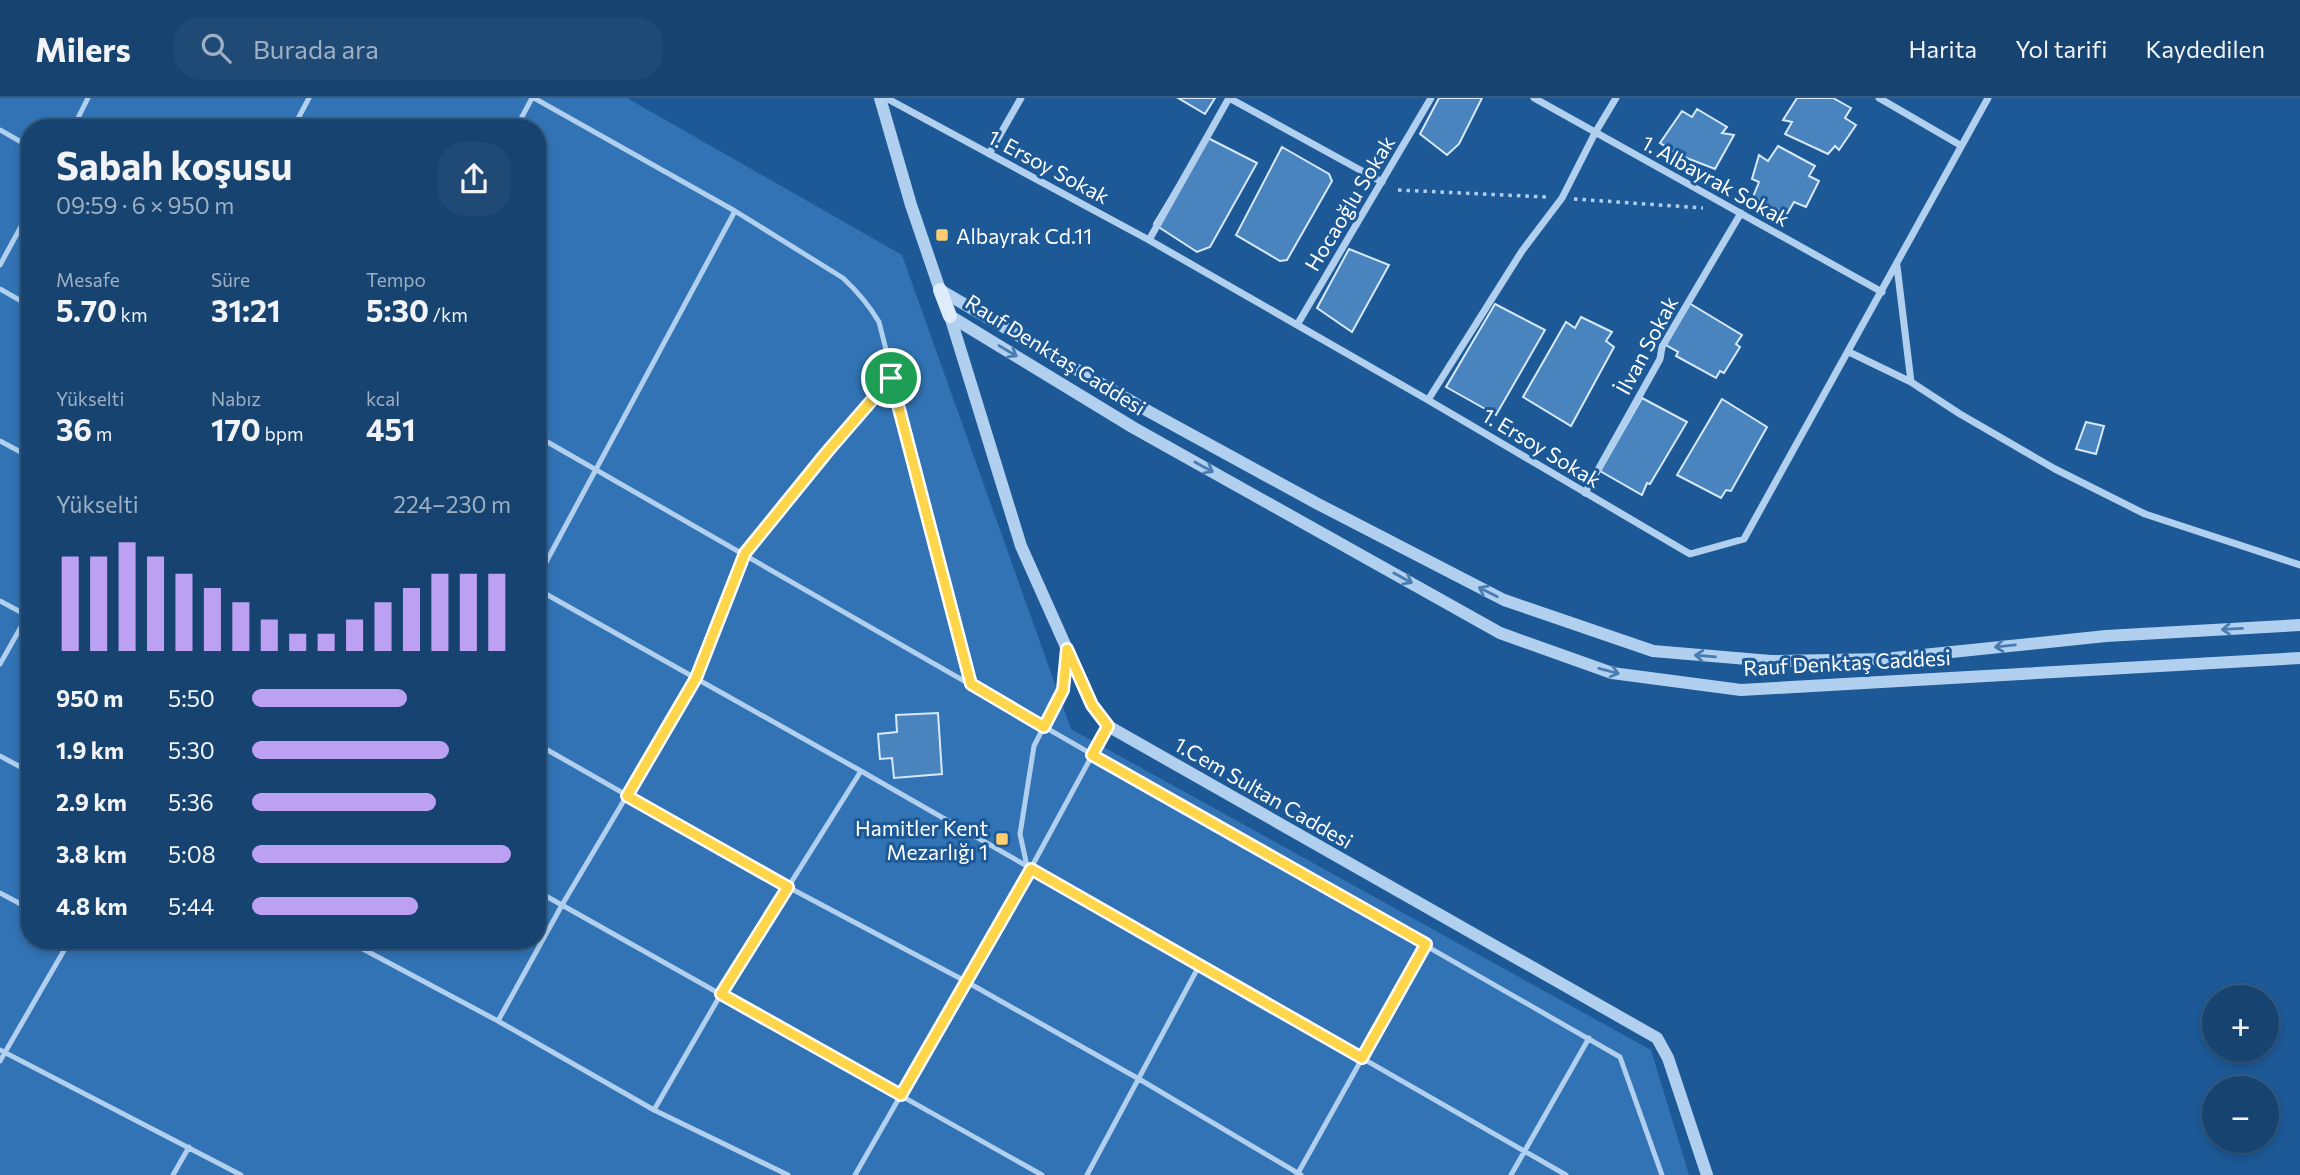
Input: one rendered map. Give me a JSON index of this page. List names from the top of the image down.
{
  "streets": {
    "main road": ["Rauf Denktaş Caddesi"],
    "street": [
      "1. Ersoy Sokak",
      "1. Albayrak Sokak",
      "Hocaoğlu Sokak",
      "İlvan Sokak",
      "1.Cem Sultan Caddesi"
    ]
  },
  "crossings": [
    ["1. Ersoy Sokak", "1. Albayrak Sokak"],
    ["1. Ersoy Sokak", "Hocaoğlu Sokak"],
    ["1. Ersoy Sokak", "İlvan Sokak"],
    ["1. Albayrak Sokak", "İlvan Sokak"],
    ["Rauf Denktaş Caddesi", "1.Cem Sultan Caddesi"]
  ],
  "places": {
    "transit": ["Albayrak Cd.11", "Hamitler Kent Mezarlığı 1"]
  },
  "page": {
    "header": "Milers",
    "search": "Burada ara",
    "nav": ["Harita", "Yol tarifi", "Kaydedilen"],
    "heading": ["Sabah koşusu", "09:59 · 6 × 950 m"],
    "stats": [
      ["Mesafe", "5.70 km"],
      ["Süre", "31:21"],
      ["Tempo", "5:30 /km"],
      ["Yükselti", "36 m"],
      ["Nabız", "170 bpm"],
      ["kcal", "451"]
    ],
    "chart": ["Yükselti", "224–230 m"],
    "list": [
      {
        "name": "950 m",
        "note": "5:50"
      },
      {
        "name": "1.9 km",
        "note": "5:30"
      },
      {
        "name": "2.9 km",
        "note": "5:36"
      },
      {
        "name": "3.8 km",
        "note": "5:08"
      },
      {
        "name": "4.8 km",
        "note": "5:44"
      }
    ],
    "map_buttons": ["+", "−"]
  }
}
